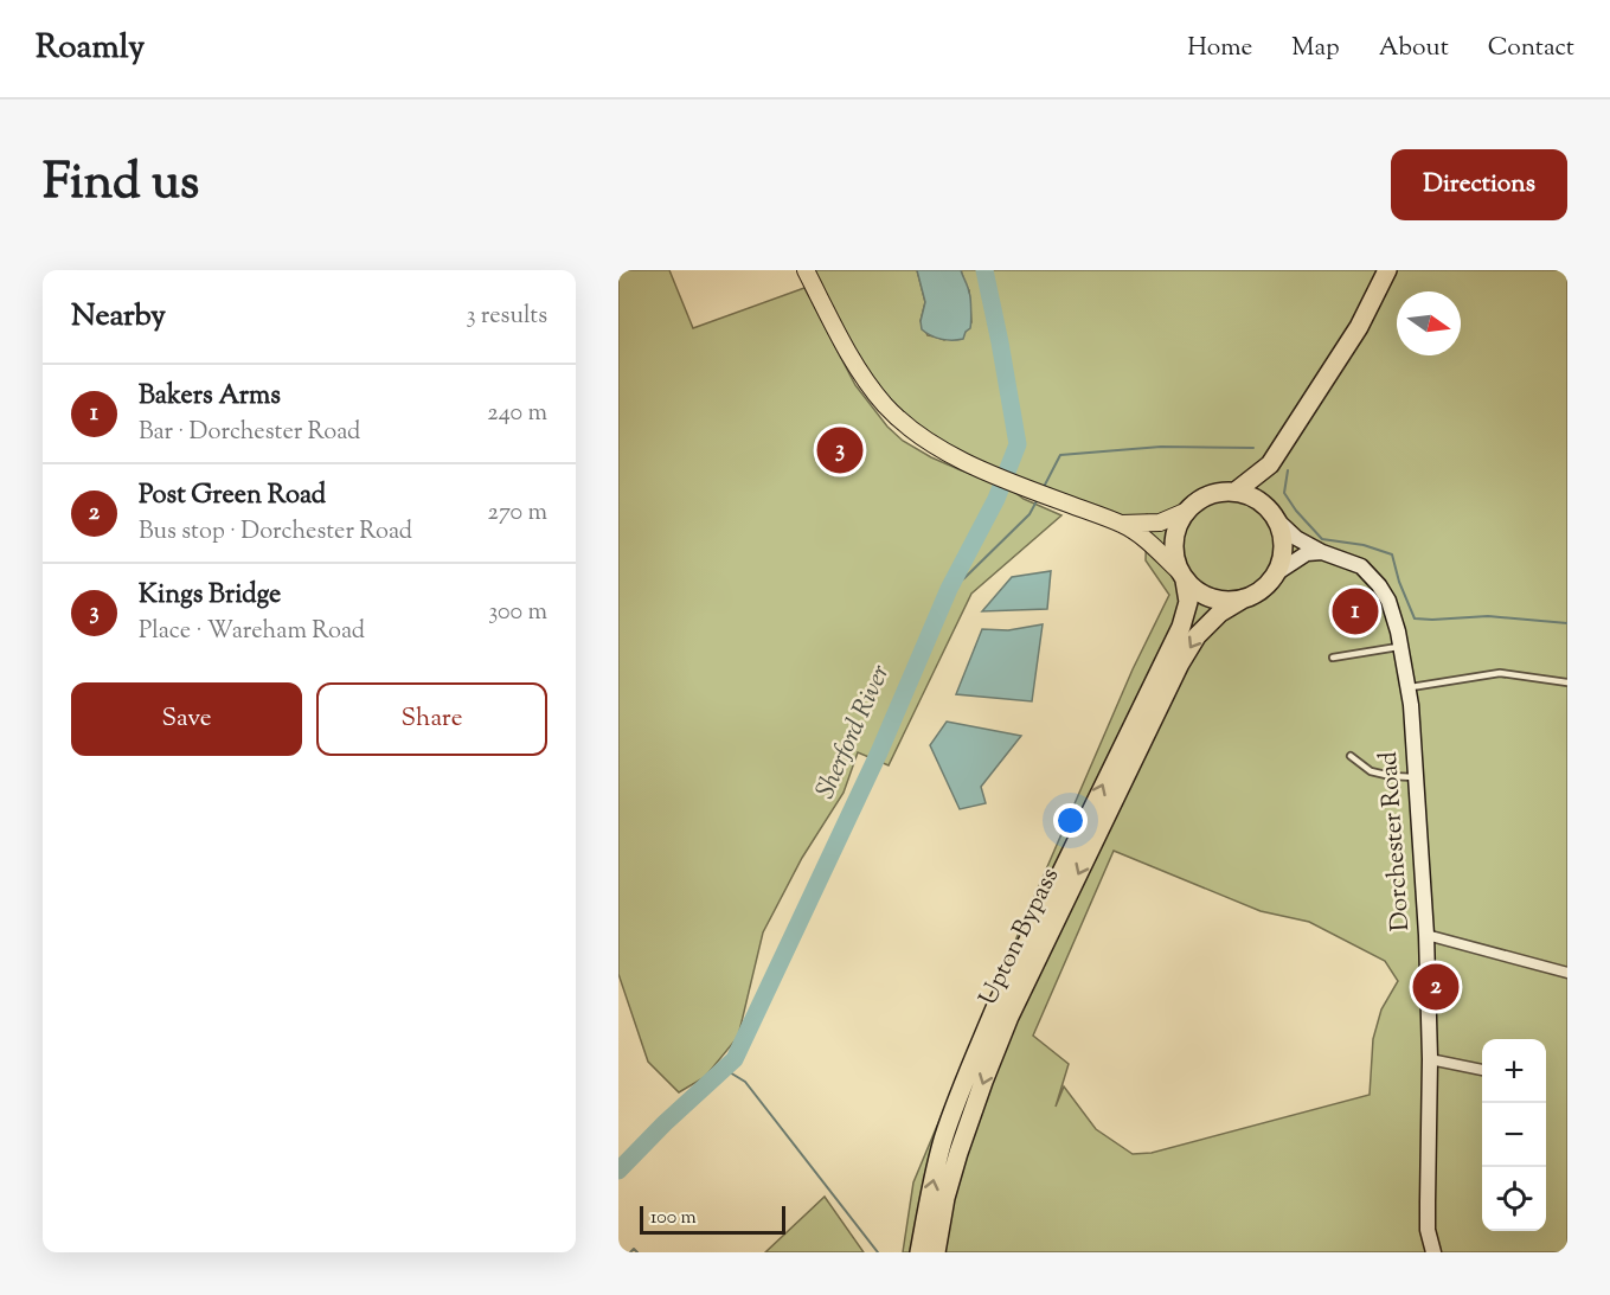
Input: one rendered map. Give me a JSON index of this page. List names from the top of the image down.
{
  "streets": {
    "highway": ["Upton Bypass"],
    "main road": ["Dorchester Road"]
  },
  "crossings": [
    ["Dorchester Road", "Upton Bypass"]
  ],
  "water": ["Sherford River"],
  "scale_bar": "100 m",
  "north": "right",
  "page": {
    "header": "Roamly",
    "nav": [
      "Home",
      "Map",
      "About",
      "Contact"
    ],
    "title": "Find us",
    "buttons": [
      "Directions",
      ["Save", "Share"]
    ],
    "heading": ["Nearby", "3 results"],
    "list": [
      {
        "mark": "1",
        "name": "Bakers Arms",
        "note": "Bar · Dorchester Road",
        "value": "240 m"
      },
      {
        "mark": "2",
        "name": "Post Green Road",
        "note": "Bus stop · Dorchester Road",
        "value": "270 m"
      },
      {
        "mark": "3",
        "name": "Kings Bridge",
        "note": "Place · Wareham Road",
        "value": "300 m"
      }
    ],
    "pins": ["3", "1", "2"],
    "map_buttons": ["+", "−"],
    "scale": "100 m"
  }
}
